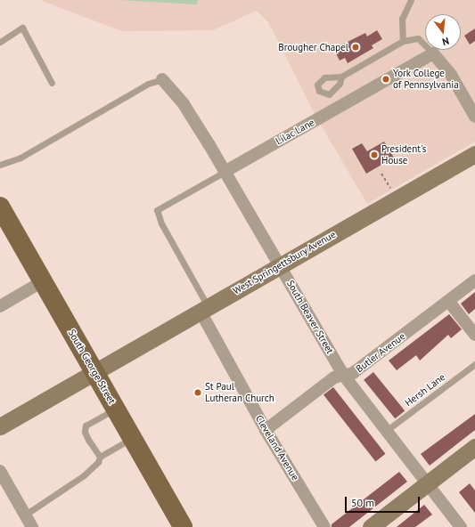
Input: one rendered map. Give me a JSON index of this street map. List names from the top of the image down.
{
  "streets": {
    "main road": ["South George Street"],
    "street": [
      "Lilac Lane",
      "West Springettsbury Avenue",
      "South Beaver Street",
      "Butler Avenue",
      "Cleveland Avenue"
    ],
    "lane": ["Hersh Lane"]
  },
  "crossings": [
    ["Lilac Lane", "South Beaver Street"],
    ["Lilac Lane", "Cleveland Avenue"],
    ["West Springettsbury Avenue", "South Beaver Street"],
    ["West Springettsbury Avenue", "South George Street"],
    ["West Springettsbury Avenue", "Cleveland Avenue"],
    ["South Beaver Street", "Butler Avenue"],
    ["South Beaver Street", "Hersh Lane"],
    ["Butler Avenue", "Cleveland Avenue"]
  ],
  "places": [
    "Brougher Chapel",
    "York College of Pennsylvania",
    "President's House",
    "St Paul Lutheran Church"
  ],
  "scale_bar": "50 m",
  "north": "bottom"
}
